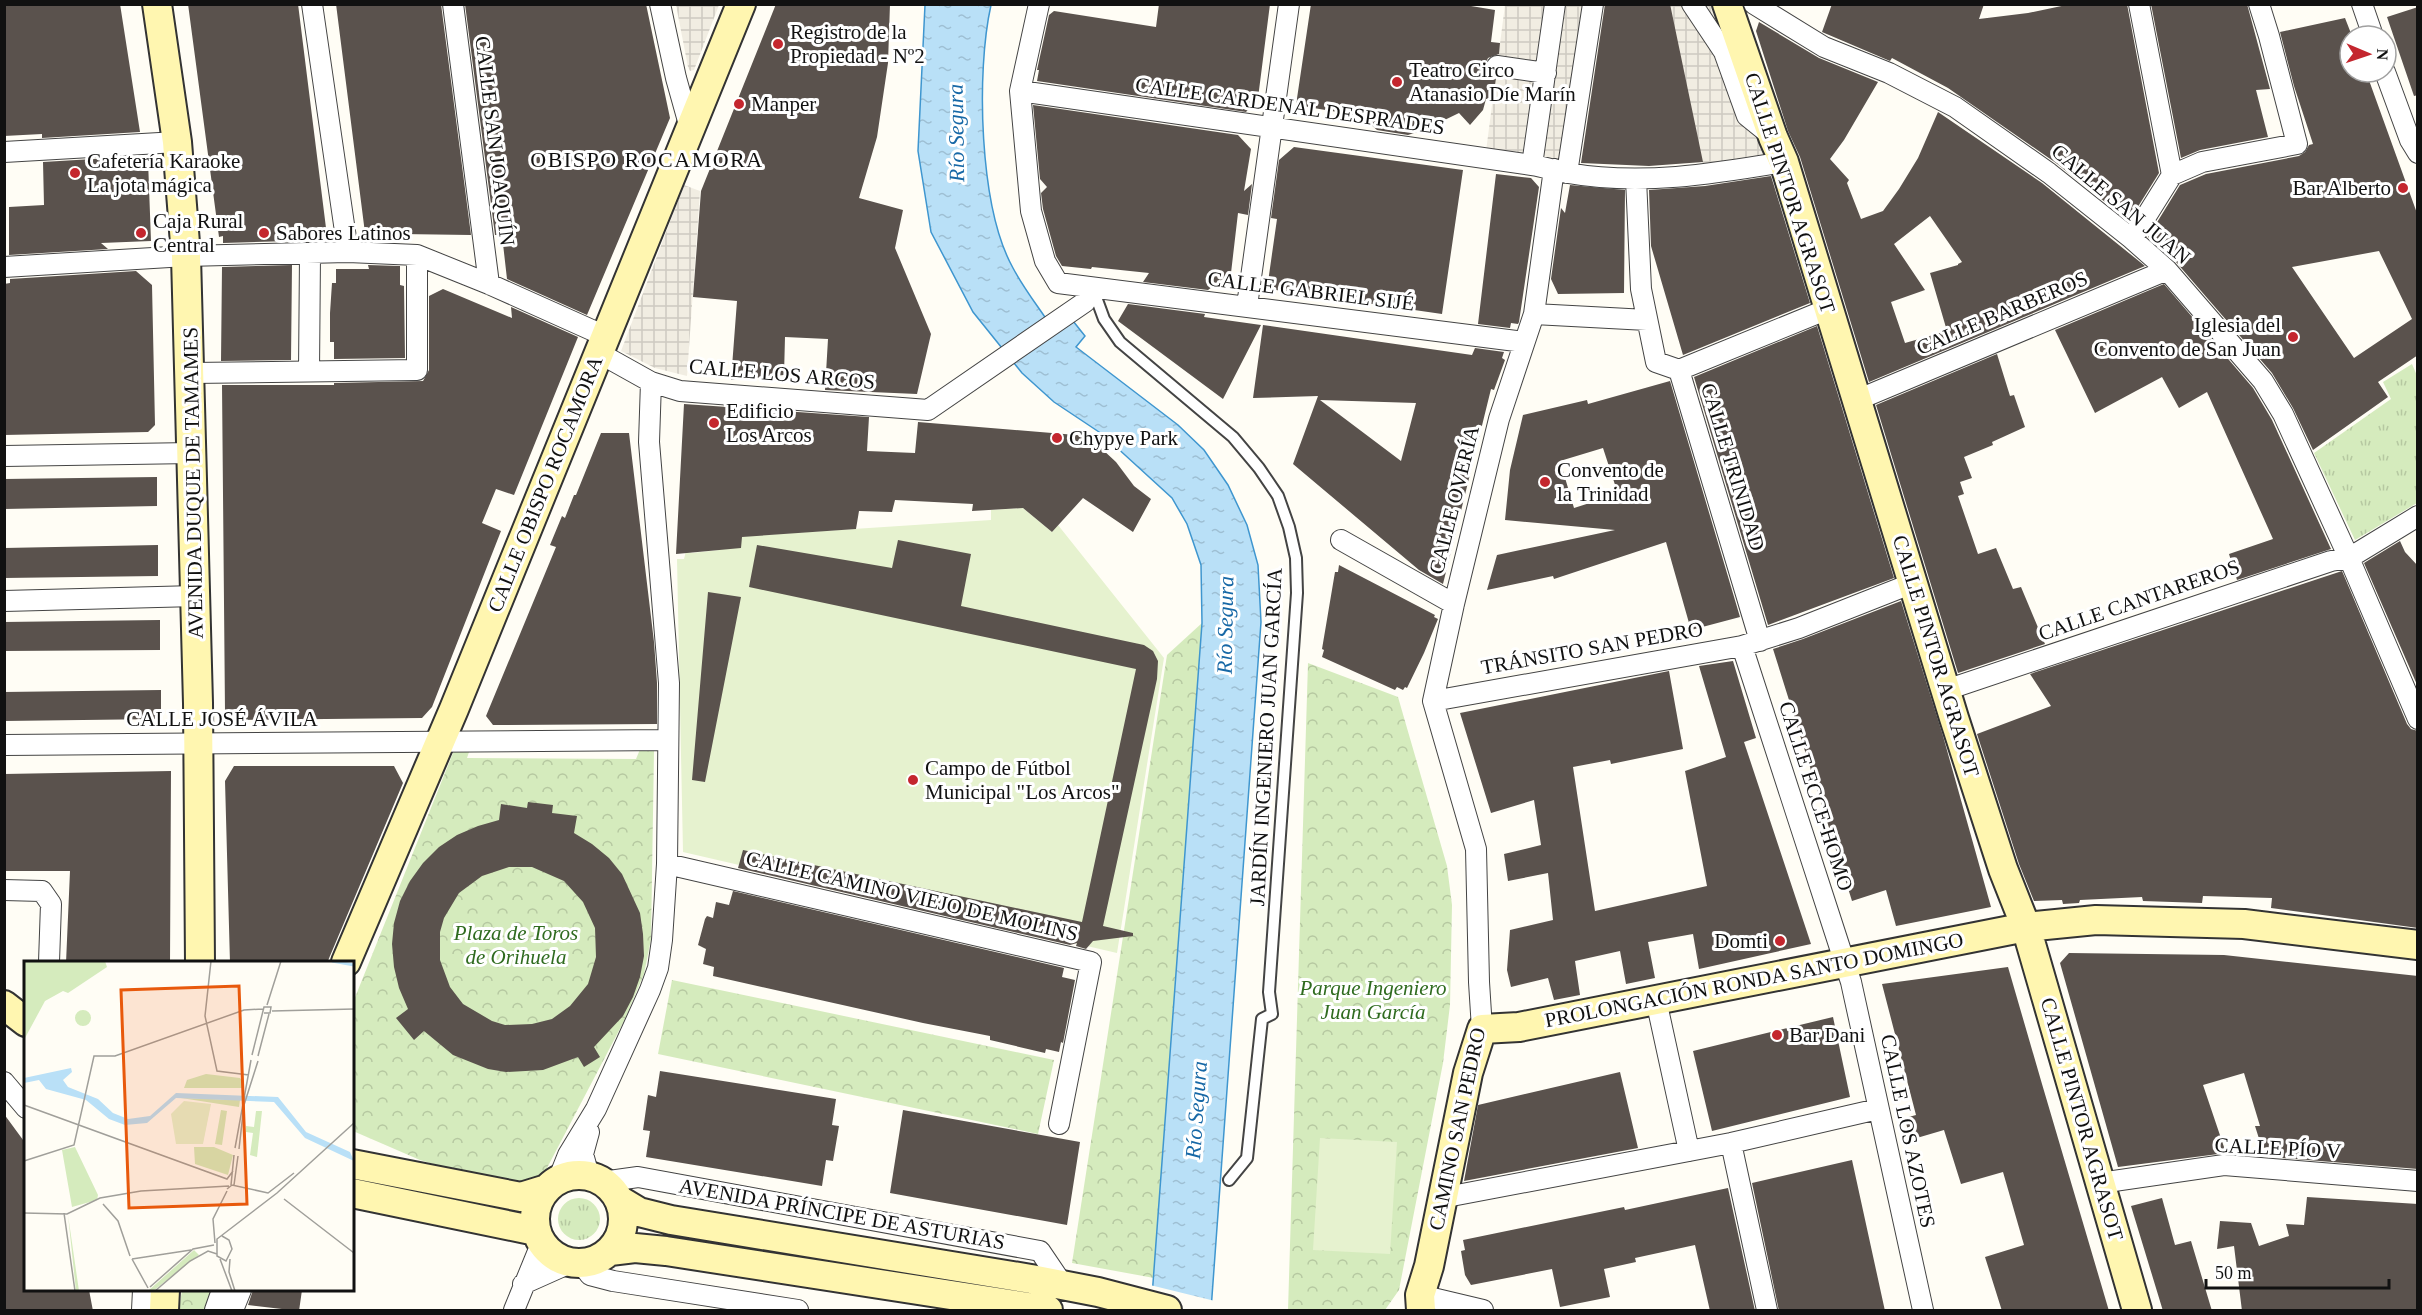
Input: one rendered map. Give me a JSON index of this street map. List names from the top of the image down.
{
  "streets": {
    "street": [
      "CALLE CARDENAL DESPRADES",
      "CALLE SAN JOAQUÍN",
      "CALLE PINTOR AGRASOT",
      "CALLE SAN JUAN",
      "CALLE GABRIEL SIJÉ",
      "CALLE BARBEROS",
      "CALLE LOS ARCOS",
      "CALLE TRINIDAD",
      "AVENIDA DUQUE DE TAMAMES",
      "CALLE OBISPO ROCAMORA",
      "CALLE OVERÍA",
      "CALLE CANTAREROS",
      "TRÁNSITO SAN PEDRO",
      "CALLE JOSÉ ÁVILA",
      "CALLE ECCE-HOMO",
      "CALLE CAMINO VIEJO DE MOLINS",
      "PROLONGACIÓN RONDA SANTO DOMINGO",
      "CAMINO SAN PEDRO",
      "CALLE LOS AZOTES",
      "CALLE PÍO V",
      "AVENIDA PRÍNCIPE DE ASTURIAS"
    ],
    "lane": ["JARDÍN INGENIERO JUAN GARCÍA"]
  },
  "crossings": [
    ["CALLE CARDENAL DESPRADES", "CALLE PINTOR AGRASOT"],
    ["CALLE CARDENAL DESPRADES", "CALLE GABRIEL SIJÉ"],
    ["CALLE CARDENAL DESPRADES", "CALLE TRINIDAD"],
    ["CALLE CARDENAL DESPRADES", "CALLE OVERÍA"],
    ["CALLE SAN JOAQUÍN", "CALLE LOS ARCOS"],
    ["CALLE PINTOR AGRASOT", "CALLE BARBEROS"],
    ["CALLE PINTOR AGRASOT", "CALLE CANTAREROS"],
    ["CALLE PINTOR AGRASOT", "TRÁNSITO SAN PEDRO"],
    ["CALLE PINTOR AGRASOT", "PROLONGACIÓN RONDA SANTO DOMINGO"],
    ["CALLE PINTOR AGRASOT", "CALLE PÍO V"],
    ["CALLE SAN JUAN", "CALLE BARBEROS"],
    ["CALLE SAN JUAN", "CALLE CANTAREROS"],
    ["CALLE GABRIEL SIJÉ", "CALLE LOS ARCOS"],
    ["CALLE GABRIEL SIJÉ", "CALLE OVERÍA"],
    ["CALLE GABRIEL SIJÉ", "JARDÍN INGENIERO JUAN GARCÍA"],
    ["CALLE LOS ARCOS", "AVENIDA DUQUE DE TAMAMES"],
    ["CALLE LOS ARCOS", "CALLE OBISPO ROCAMORA"],
    ["CALLE LOS ARCOS", "JARDÍN INGENIERO JUAN GARCÍA"],
    ["CALLE TRINIDAD", "TRÁNSITO SAN PEDRO"],
    ["CALLE TRINIDAD", "CALLE ECCE-HOMO"],
    ["AVENIDA DUQUE DE TAMAMES", "CALLE JOSÉ ÁVILA"],
    ["CALLE OBISPO ROCAMORA", "CALLE JOSÉ ÁVILA"],
    ["CALLE OVERÍA", "TRÁNSITO SAN PEDRO"],
    ["CALLE OVERÍA", "CAMINO SAN PEDRO"],
    ["TRÁNSITO SAN PEDRO", "CALLE ECCE-HOMO"],
    ["TRÁNSITO SAN PEDRO", "CAMINO SAN PEDRO"],
    ["CALLE ECCE-HOMO", "PROLONGACIÓN RONDA SANTO DOMINGO"],
    ["CALLE ECCE-HOMO", "CALLE LOS AZOTES"],
    ["PROLONGACIÓN RONDA SANTO DOMINGO", "CAMINO SAN PEDRO"],
    ["PROLONGACIÓN RONDA SANTO DOMINGO", "CALLE LOS AZOTES"]
  ],
  "districts": ["OBISPO ROCAMORA"],
  "water": ["Río Segura"],
  "parks": ["Plaza de Toros de Orihuela", "Parque Ingeniero Juan García"],
  "places": [
    "Registro de la Propiedad - Nº2",
    "Teatro Circo Atanasio Díe Marín",
    "Manper",
    "Cafetería Karaoke La jota mágica",
    "Bar Alberto",
    "Caja Rural Central",
    "Sabores Latinos",
    "Iglesia del Convento de San Juan",
    "Edificio Los Arcos",
    "Chypye Park",
    "Convento de la Trinidad",
    "Campo de Fútbol Municipal \"Los Arcos\"",
    "Domti",
    "Bar Dani"
  ],
  "scale_bar": "50 m",
  "north": "right"
}
